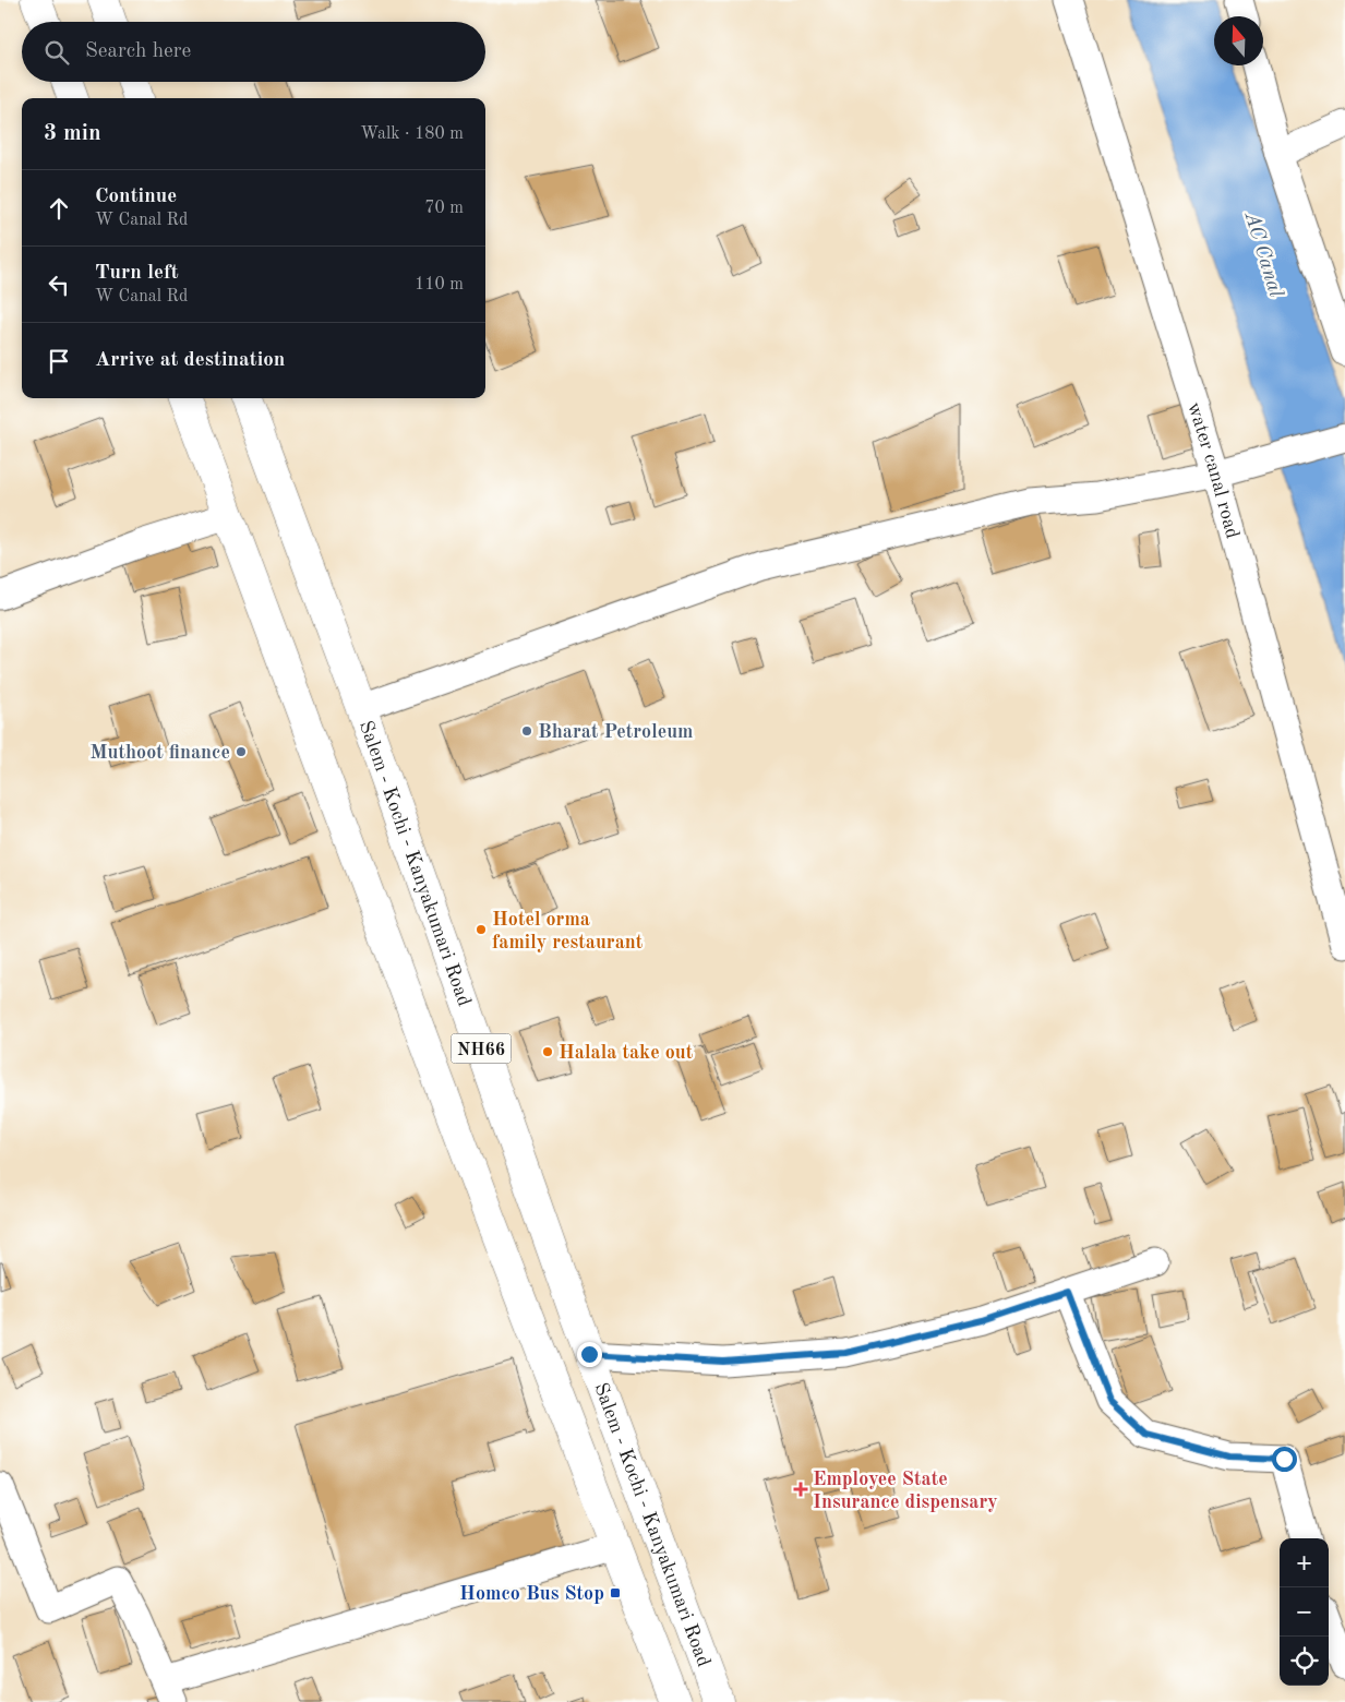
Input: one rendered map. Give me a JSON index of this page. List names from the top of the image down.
{
  "streets": {
    "highway": ["Salem - Kochi - Kanyakumari Road", "NH66"],
    "street": ["water canal road"]
  },
  "water": ["AC Canal"],
  "places": {
    "other": [
      "Bharat Petroleum",
      "Muthoot finance",
      "Hotel orma family restaurant",
      "Halala take out"
    ],
    "health": ["Employee State Insurance dispensary"],
    "transit": ["Homco Bus Stop"]
  },
  "north": "top",
  "page": {
    "search": "Search here",
    "heading": ["3 min", "Walk · 180 m"],
    "list": [
      ["Continue", "W Canal Rd", "70 m"],
      ["Turn left", "W Canal Rd", "110 m"],
      "Arrive at destination"
    ],
    "map_buttons": ["+", "−"]
  }
}
